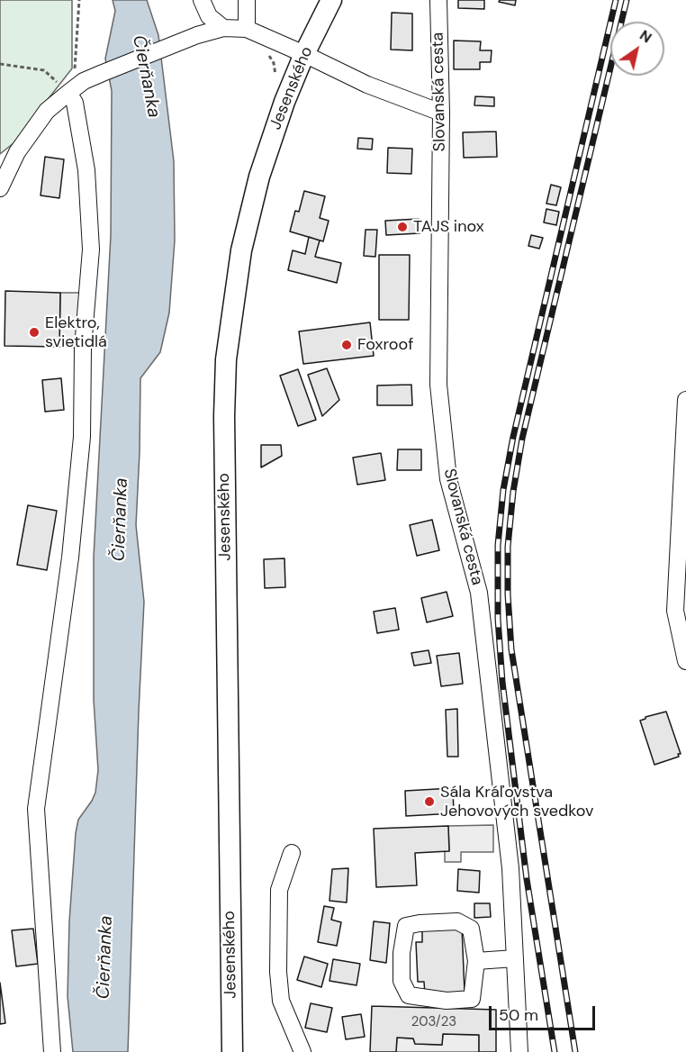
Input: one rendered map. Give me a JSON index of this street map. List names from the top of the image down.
{
  "streets": {
    "main road": ["Jesenského"],
    "street": ["Slovanská cesta"]
  },
  "water": ["Čierňanka"],
  "places": [
    "TAJS inox",
    "Elektro, svietidlá",
    "Foxroof",
    "Sála Kráľovstva Jehovových svedkov"
  ],
  "house_numbers": ["203/23"],
  "scale_bar": "50 m",
  "north": "top right"
}
